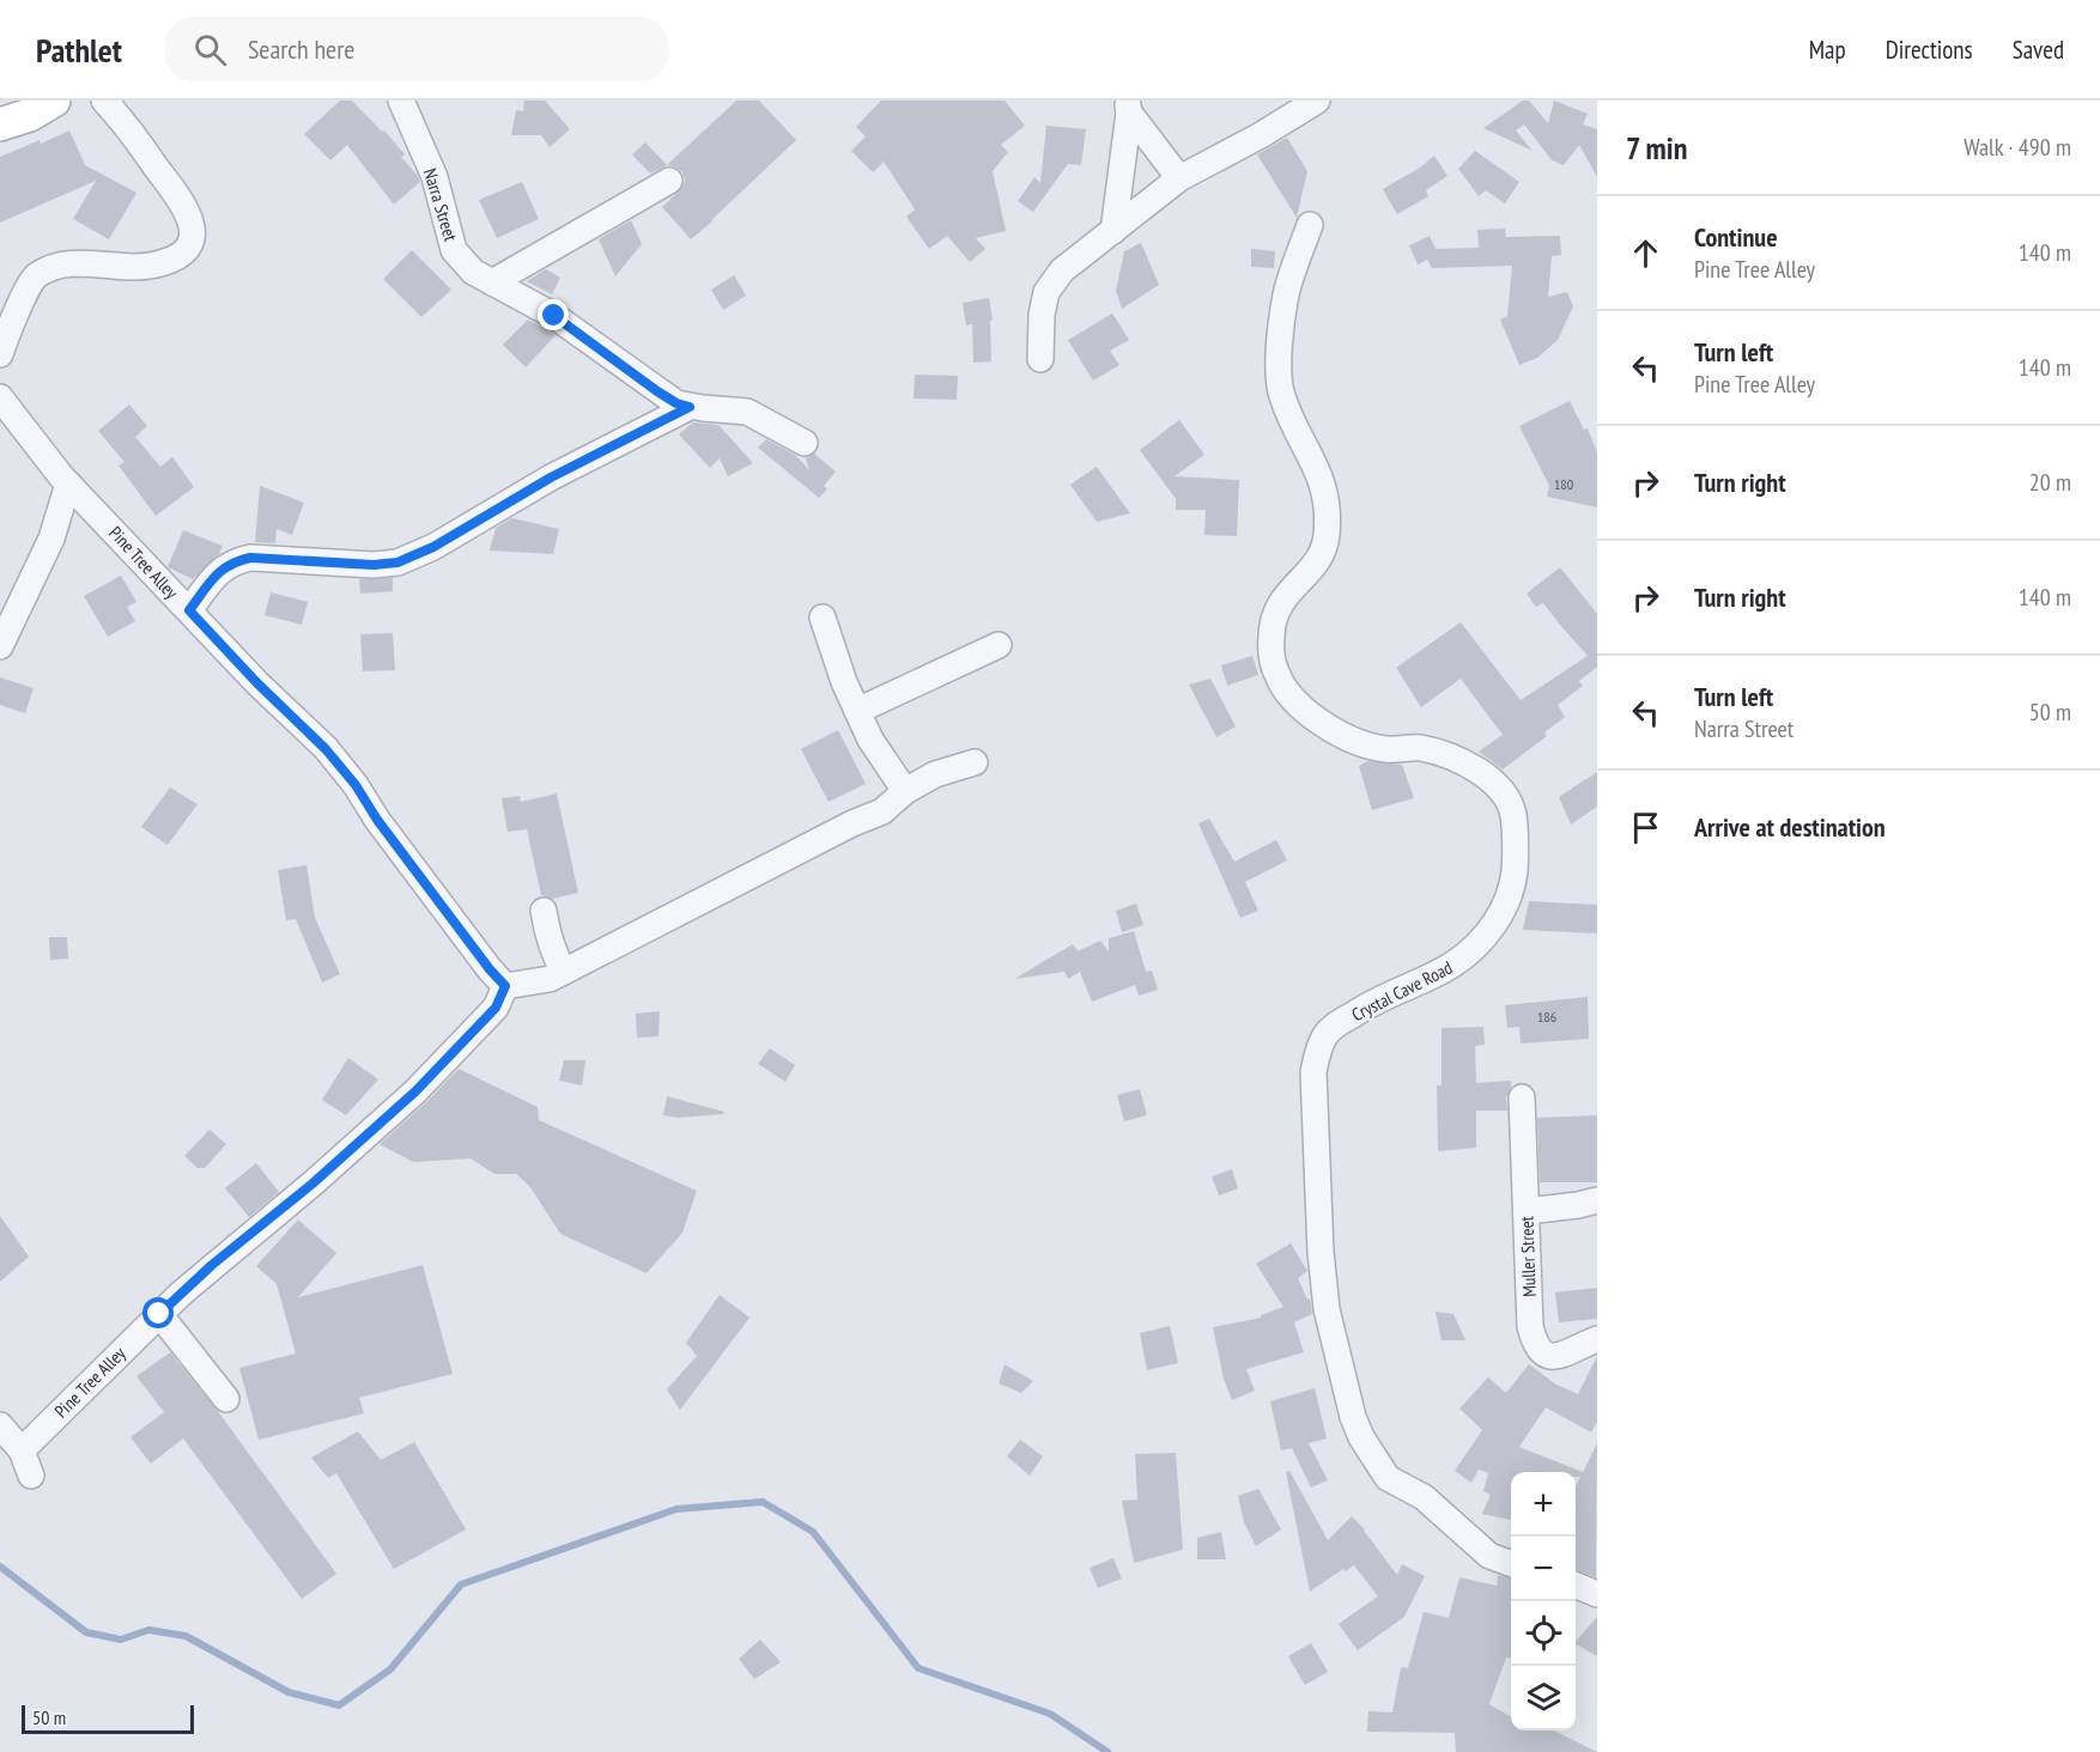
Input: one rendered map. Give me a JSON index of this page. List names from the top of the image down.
{
  "streets": {
    "street": [
      "Narra Street",
      "Pine Tree Alley",
      "Crystal Cave Road",
      "Muller Street"
    ]
  },
  "house_numbers": ["180", "186"],
  "scale_bar": "50 m",
  "page": {
    "header": "Pathlet",
    "search": "Search here",
    "nav": ["Map", "Directions", "Saved"],
    "heading": ["7 min", "Walk · 490 m"],
    "list": [
      ["Continue", "Pine Tree Alley", "140 m"],
      ["Turn left", "Pine Tree Alley", "140 m"],
      ["Turn right", "20 m"],
      ["Turn right", "140 m"],
      ["Turn left", "Narra Street", "50 m"],
      "Arrive at destination"
    ],
    "map_buttons": ["+", "−"],
    "scale": "50 m"
  }
}
